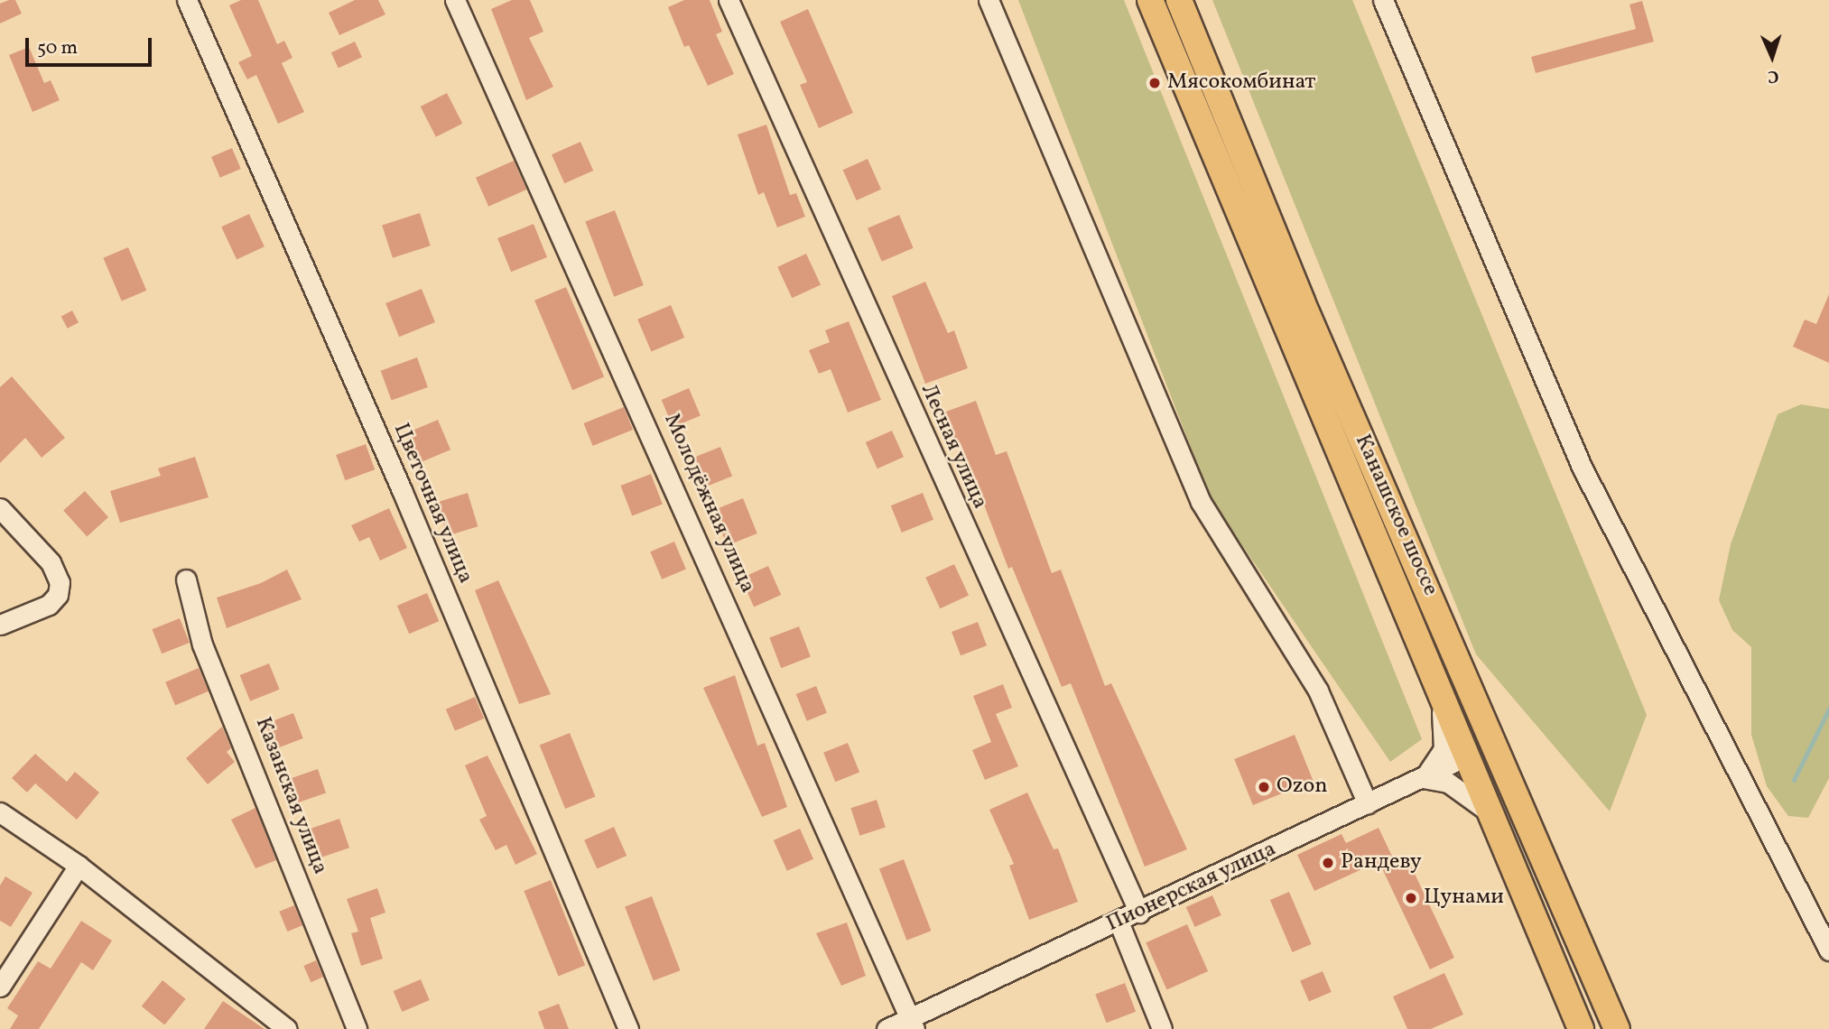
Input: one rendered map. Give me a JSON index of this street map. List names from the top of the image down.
{
  "streets": {
    "main road": ["Канашское шоссе", "Пионерская улица"],
    "street": [
      "Лесная улица",
      "Цветочная улица",
      "Молодёжная улица",
      "Казанская улица"
    ]
  },
  "crossings": [
    ["Лесная улица", "Пионерская улица"],
    ["Молодёжная улица", "Пионерская улица"],
    ["Канашское шоссе", "Пионерская улица"]
  ],
  "places": [
    "Мясокомбинат",
    "Ozon",
    "Рандеву",
    "Цунами"
  ],
  "scale_bar": "50 m",
  "north": "bottom"
}
